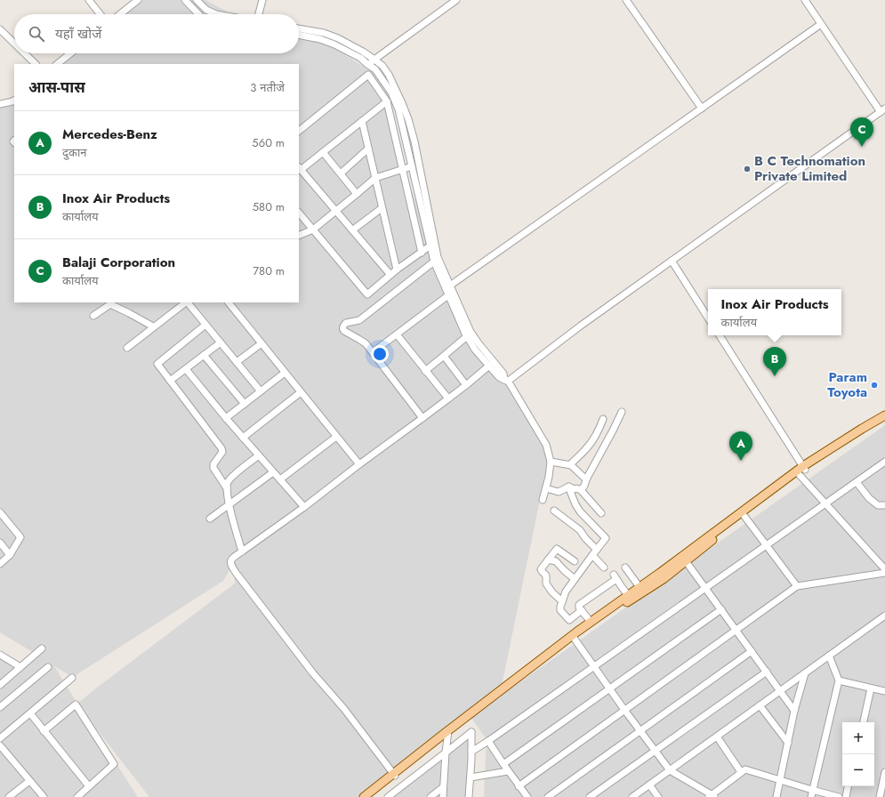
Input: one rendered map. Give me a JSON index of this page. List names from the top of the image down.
{
  "places": ["B C Technomation Private Limited", "Param Toyota"],
  "page": {
    "search": "यहाँ खोजें",
    "heading": ["आस-पास", "3 नतीजे"],
    "list": [
      {
        "mark": "A",
        "name": "Mercedes-Benz",
        "note": "दुकान",
        "value": "560 m"
      },
      {
        "mark": "B",
        "name": "Inox Air Products",
        "note": "कार्यालय",
        "value": "580 m"
      },
      {
        "mark": "C",
        "name": "Balaji Corporation",
        "note": "कार्यालय",
        "value": "780 m"
      }
    ],
    "pins": ["C", "B", "A"],
    "popup": ["Inox Air Products", "कार्यालय"],
    "map_buttons": ["+", "−"]
  }
}
